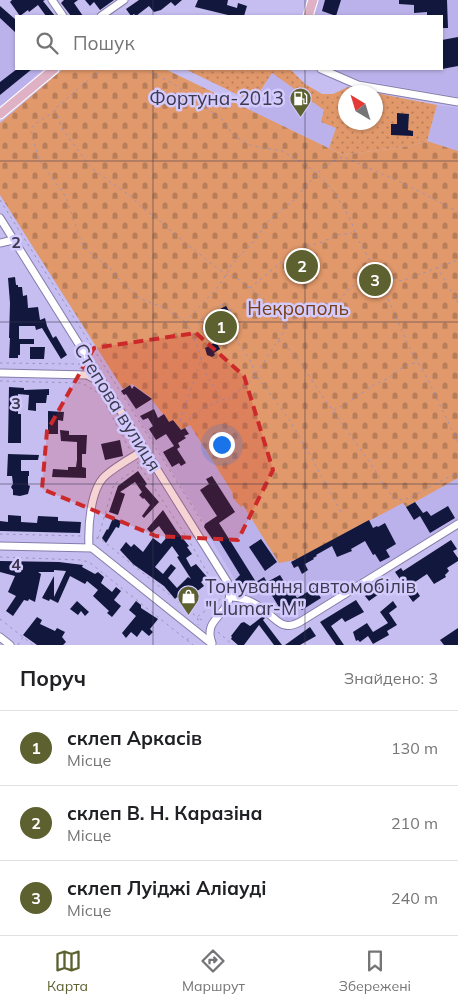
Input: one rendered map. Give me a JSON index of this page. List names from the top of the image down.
{
  "streets": {
    "street": ["Степова вулиця"]
  },
  "parks": ["Некрополь"],
  "places": {
    "fuel station": ["Фортуна-2013"],
    "shop": ["Тонування автомобілів \"Llumar-M\""]
  },
  "north": "top left",
  "page": {
    "search": "Пошук",
    "pins": ["2", "3", "1"],
    "heading": ["Поруч", "Знайдено: 3"],
    "list": [
      {
        "mark": "1",
        "name": "склеп Аркасів",
        "note": "Місце",
        "value": "130 m"
      },
      {
        "mark": "2",
        "name": "склеп В. Н. Каразіна",
        "note": "Місце",
        "value": "210 m"
      },
      {
        "mark": "3",
        "name": "склеп Луіджі Аліауді",
        "note": "Місце",
        "value": "240 m"
      }
    ],
    "nav": ["Карта", "Маршрут", "Збережені"]
  },
  "grid": {
    "rows": ["2", "3", "4"]
  }
}
